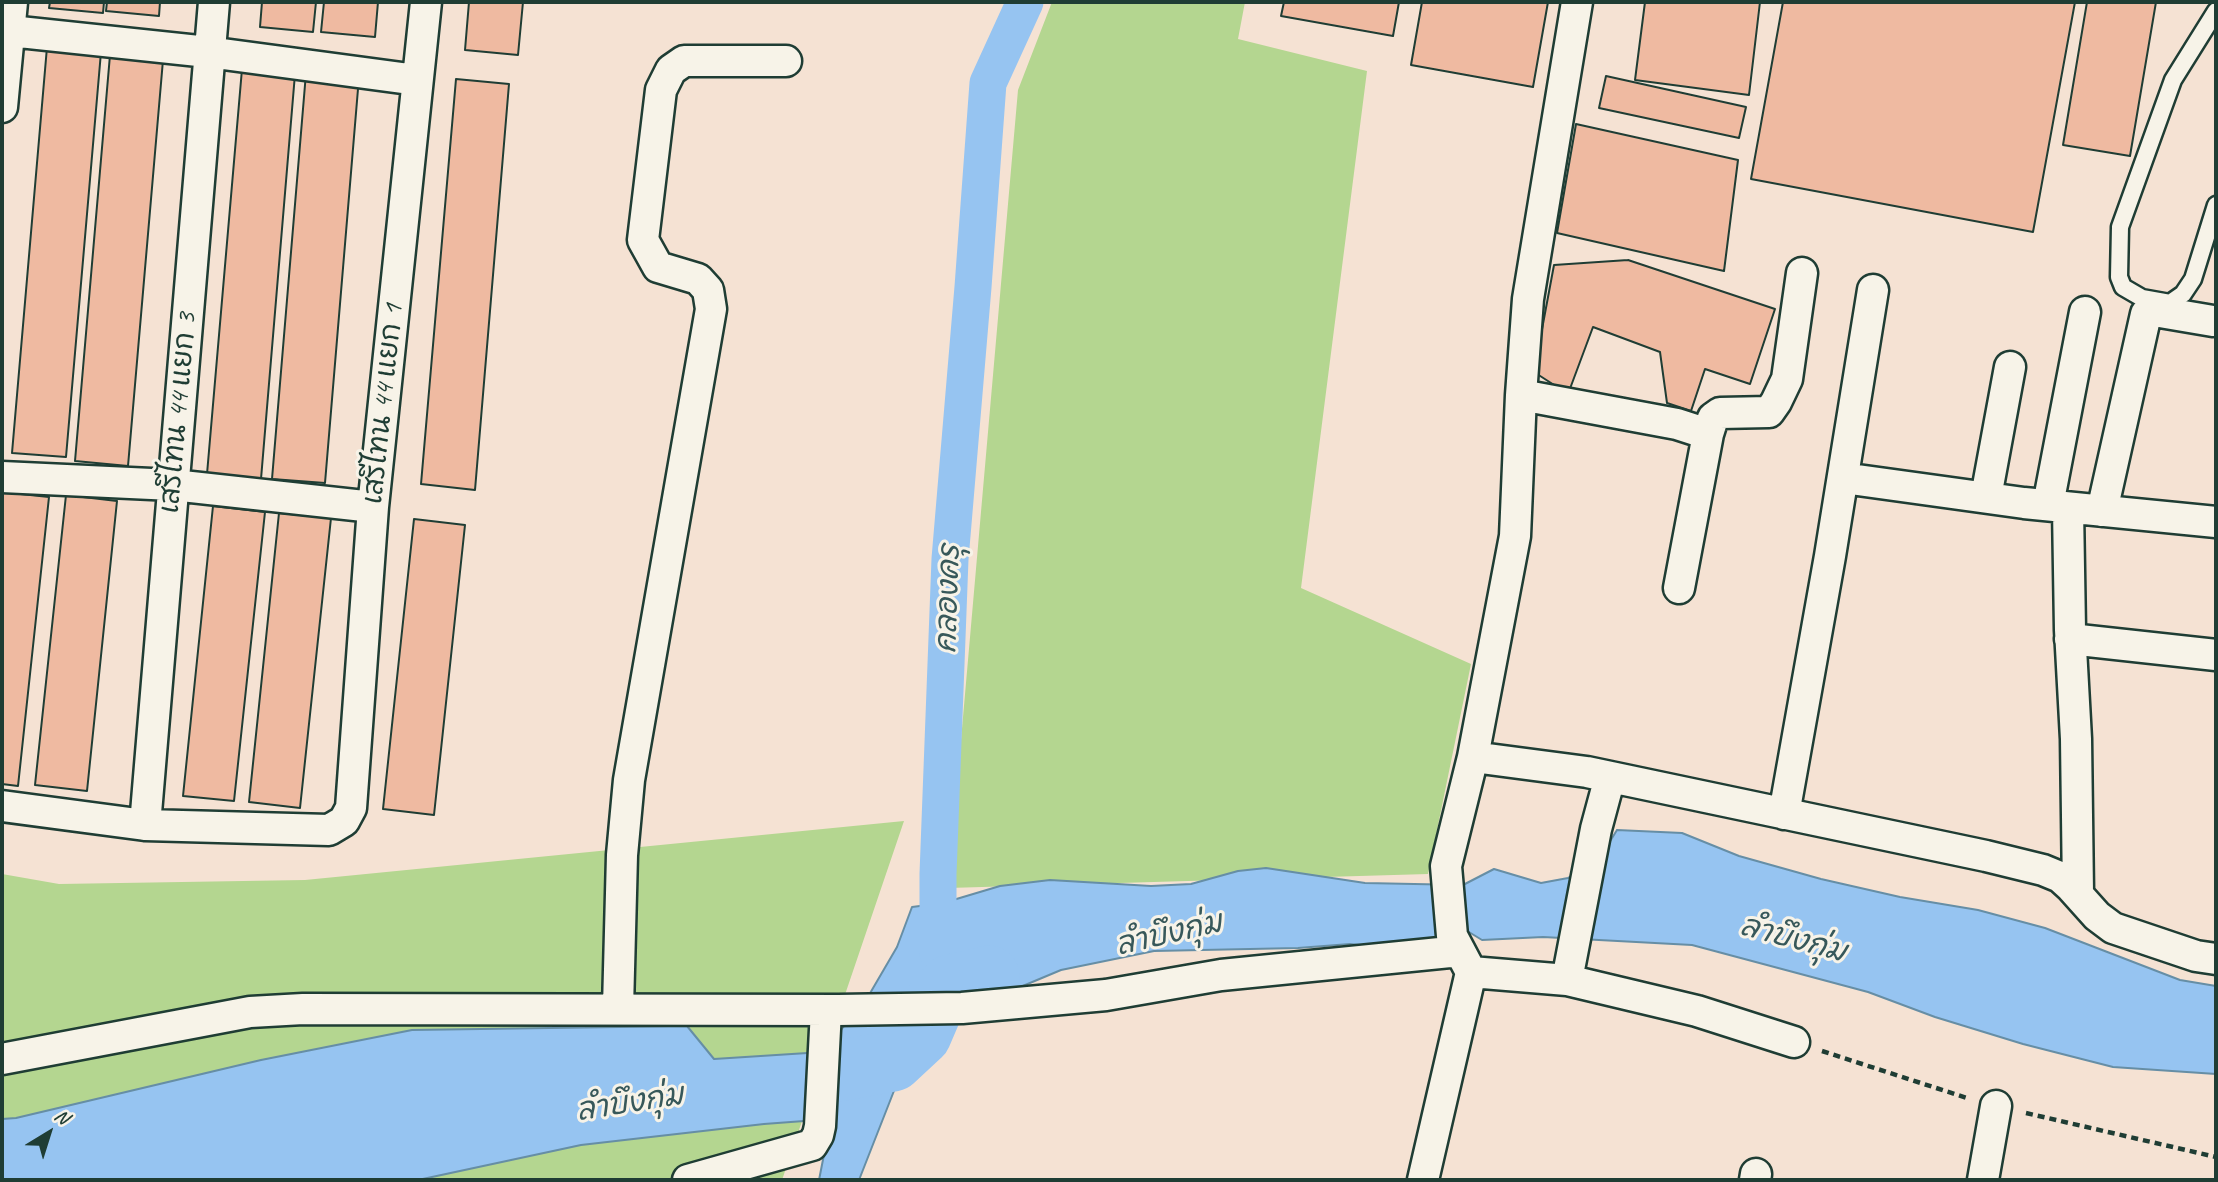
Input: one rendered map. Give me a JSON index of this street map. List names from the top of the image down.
{
  "streets": {
    "street": ["เสรีไทน 44 แยก 1", "เสรีไทน 44 แยก 3"]
  },
  "crossings": [
    ["เสรีไทน 44 แยก 1", "เสรีไทน 44 แยก 3"]
  ],
  "water": ["คลองครุ", "ลำบึงกุ่ม"],
  "north": "top right"
}
